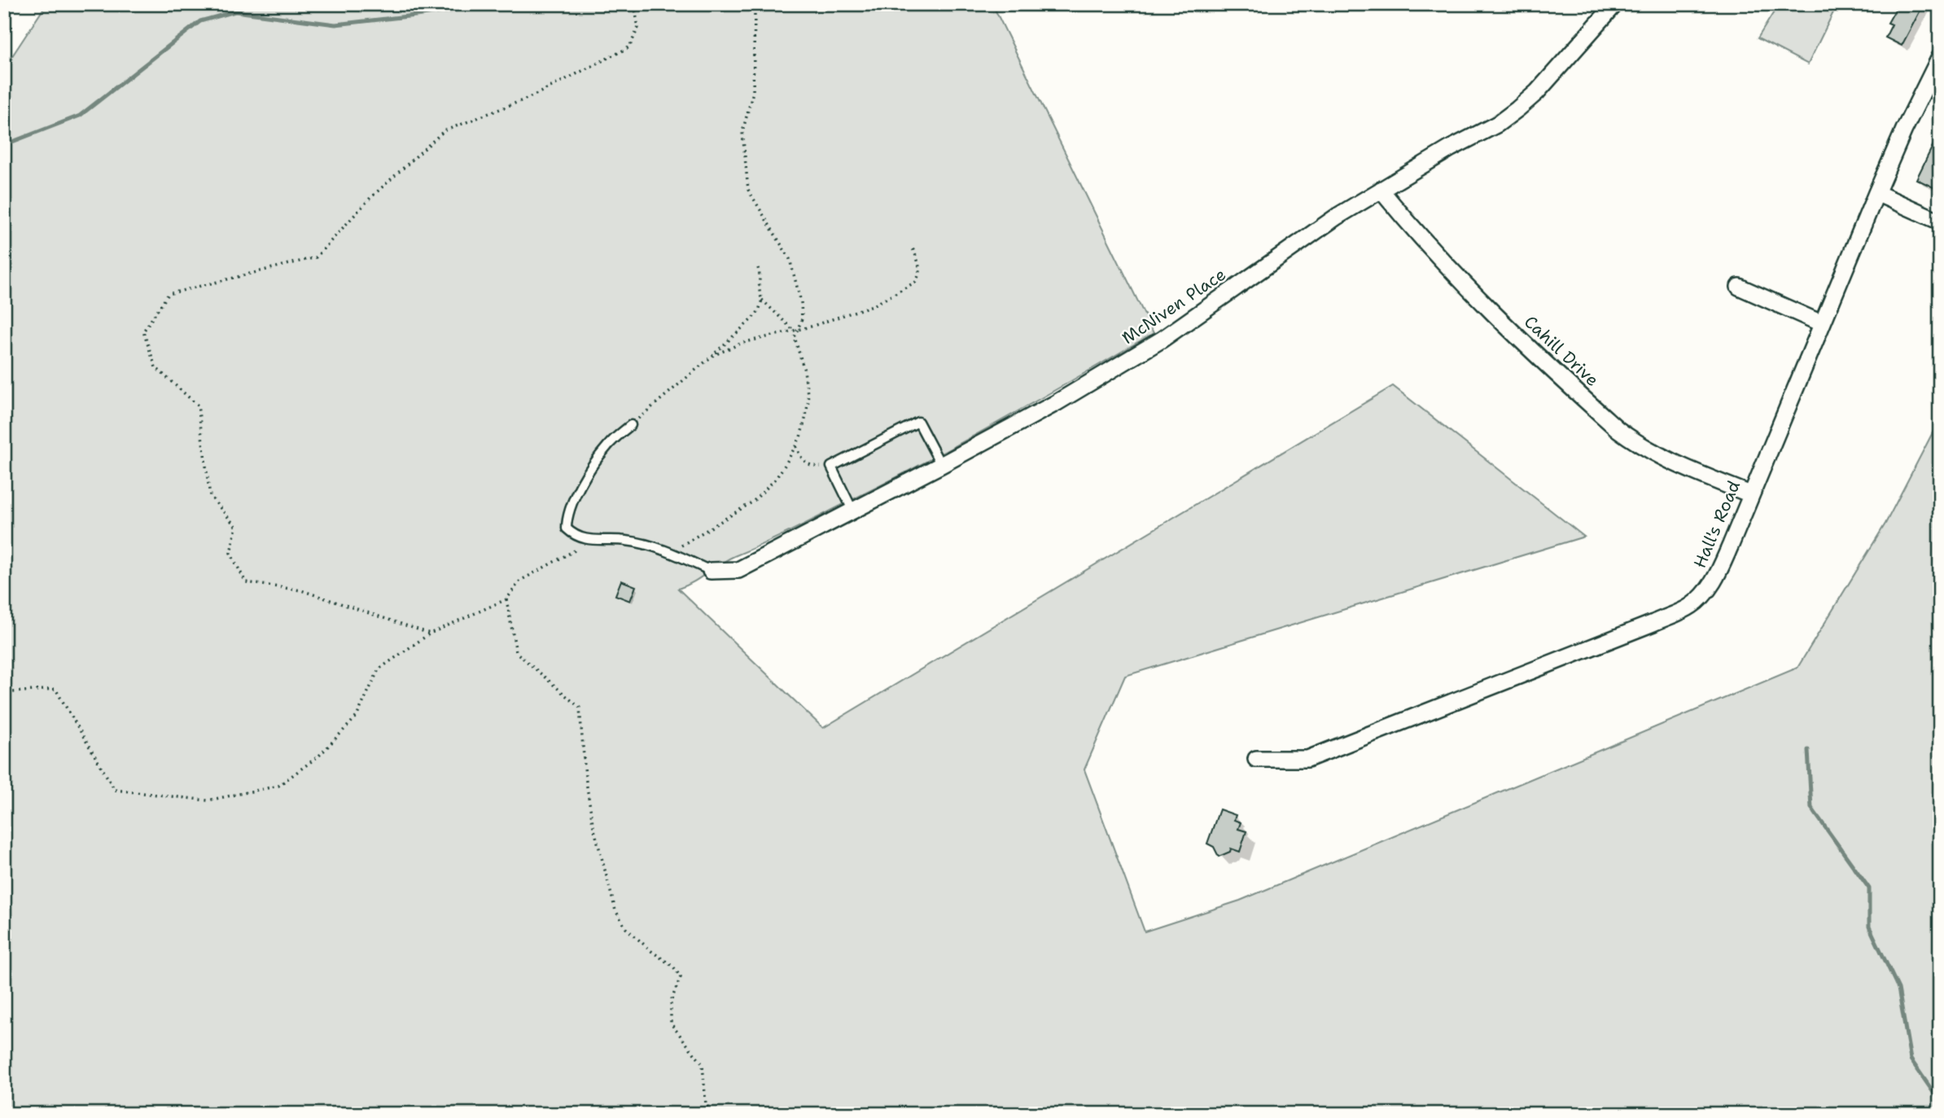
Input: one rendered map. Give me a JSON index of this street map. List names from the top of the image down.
{
  "streets": {
    "street": ["McNiven Place", "Cahill Drive", "Hall's Road"]
  },
  "crossings": [
    ["McNiven Place", "Cahill Drive"],
    ["Cahill Drive", "Hall's Road"]
  ]
}
